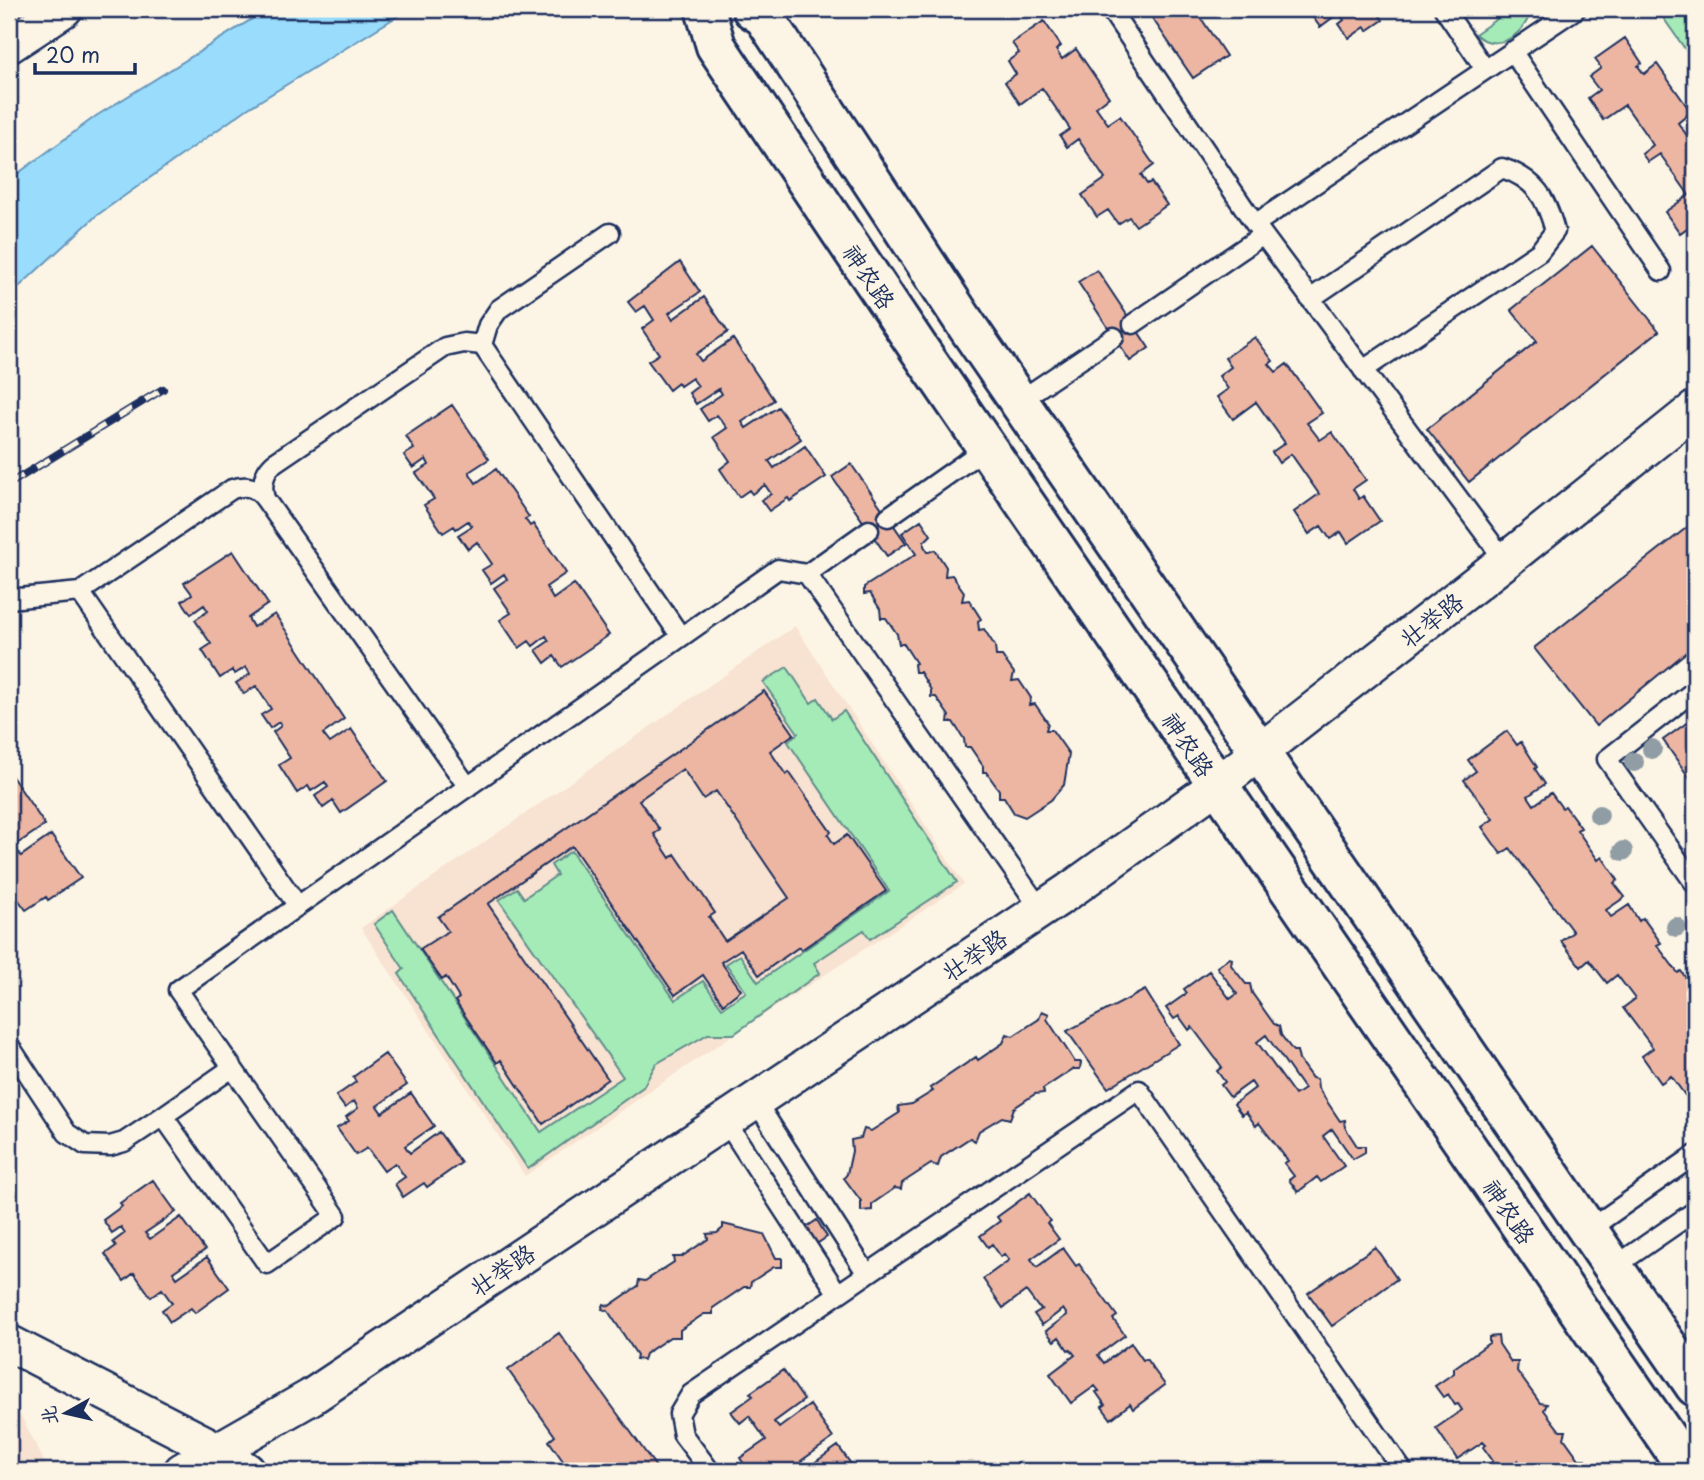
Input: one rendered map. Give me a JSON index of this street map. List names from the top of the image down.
{
  "streets": {
    "street": ["神农路", "壮举路"]
  },
  "crossings": [
    ["神农路", "壮举路"]
  ],
  "scale_bar": "20 m",
  "north": "left"
}
